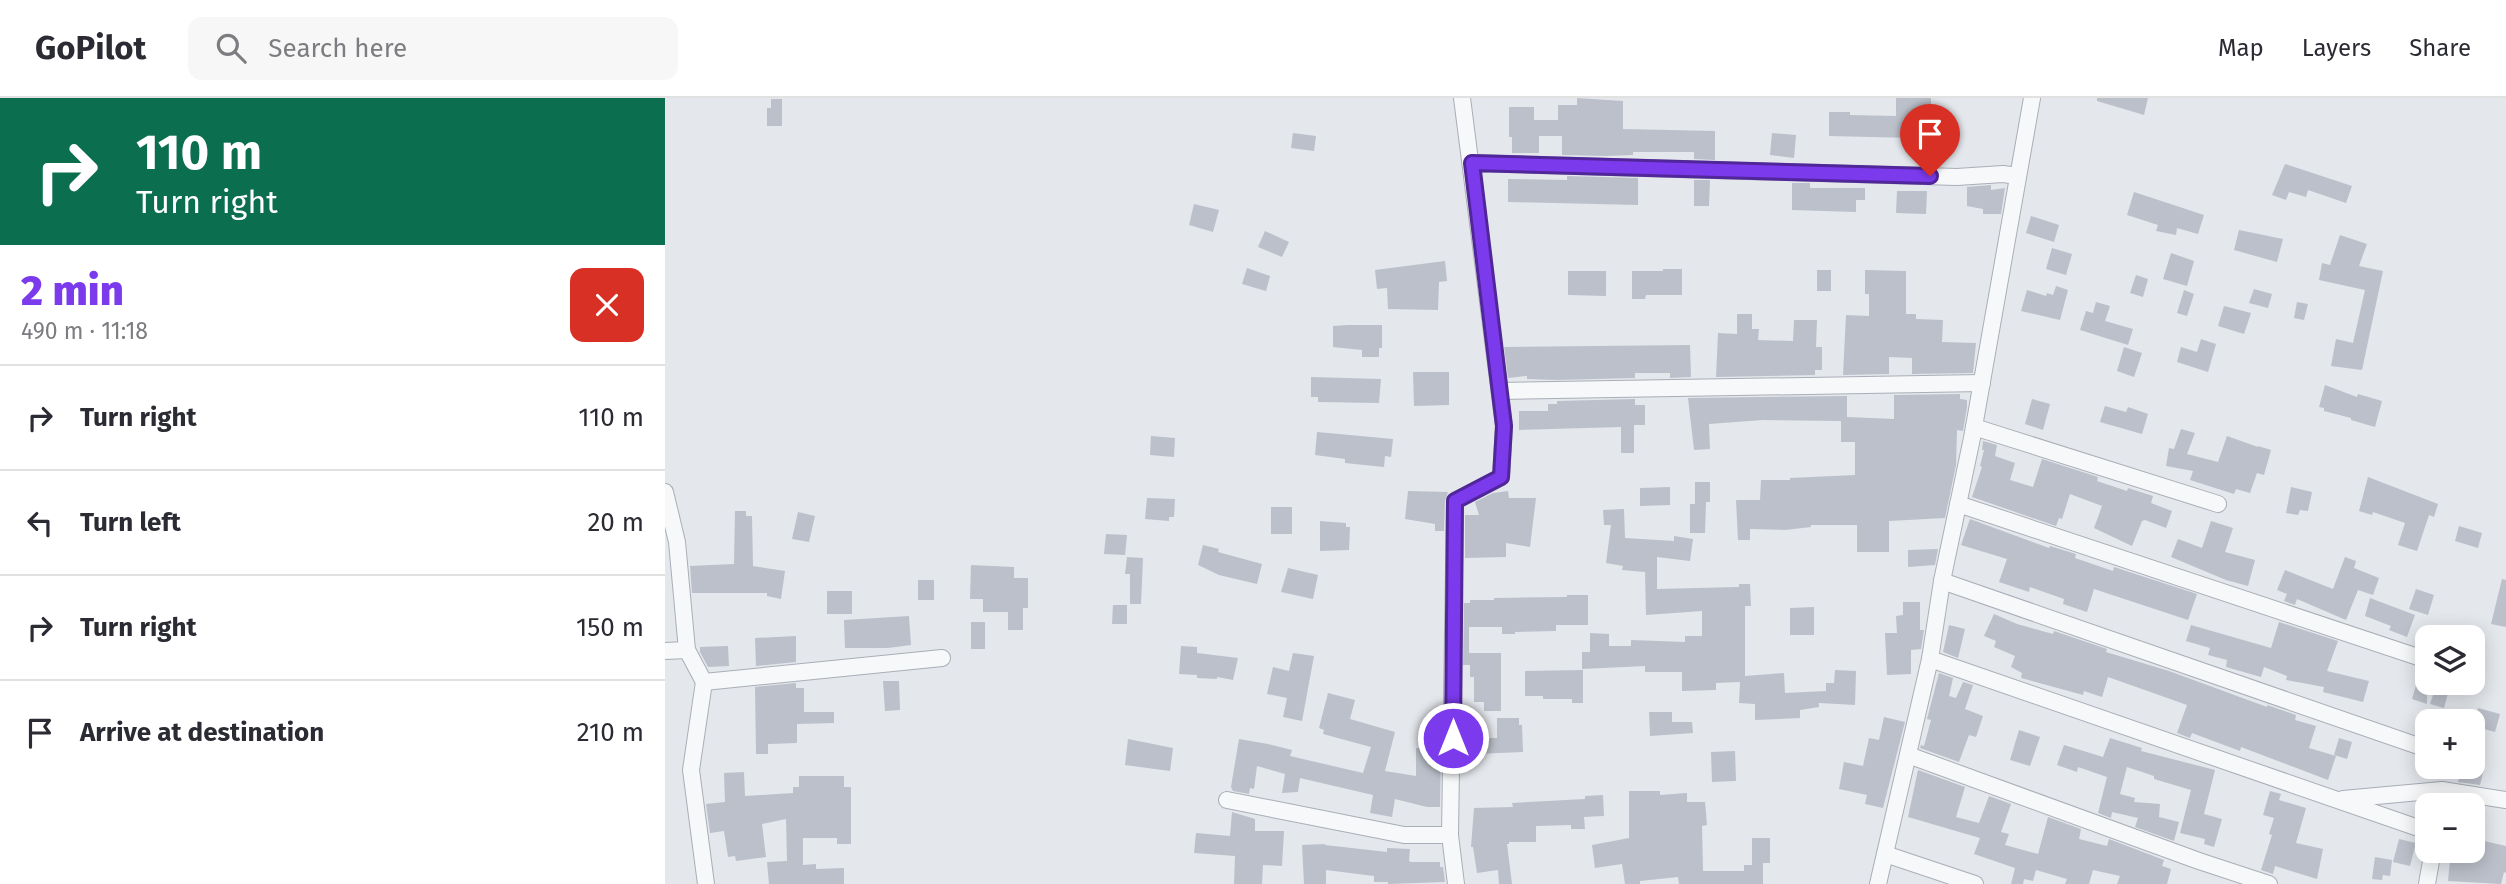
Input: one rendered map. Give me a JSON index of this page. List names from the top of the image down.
{
  "page": {
    "header": "GoPilot",
    "search": "Search here",
    "nav": ["Map", "Layers", "Share"],
    "turn": ["110 m", "Turn right"],
    "heading": ["2 min", "490 m · 11:18"],
    "list": [
      {
        "name": "Turn right",
        "value": "110 m"
      },
      {
        "name": "Turn left",
        "value": "20 m"
      },
      {
        "name": "Turn right",
        "value": "150 m"
      },
      {
        "name": "Arrive at destination",
        "value": "210 m"
      }
    ],
    "map_buttons": ["+", "−"]
  }
}
